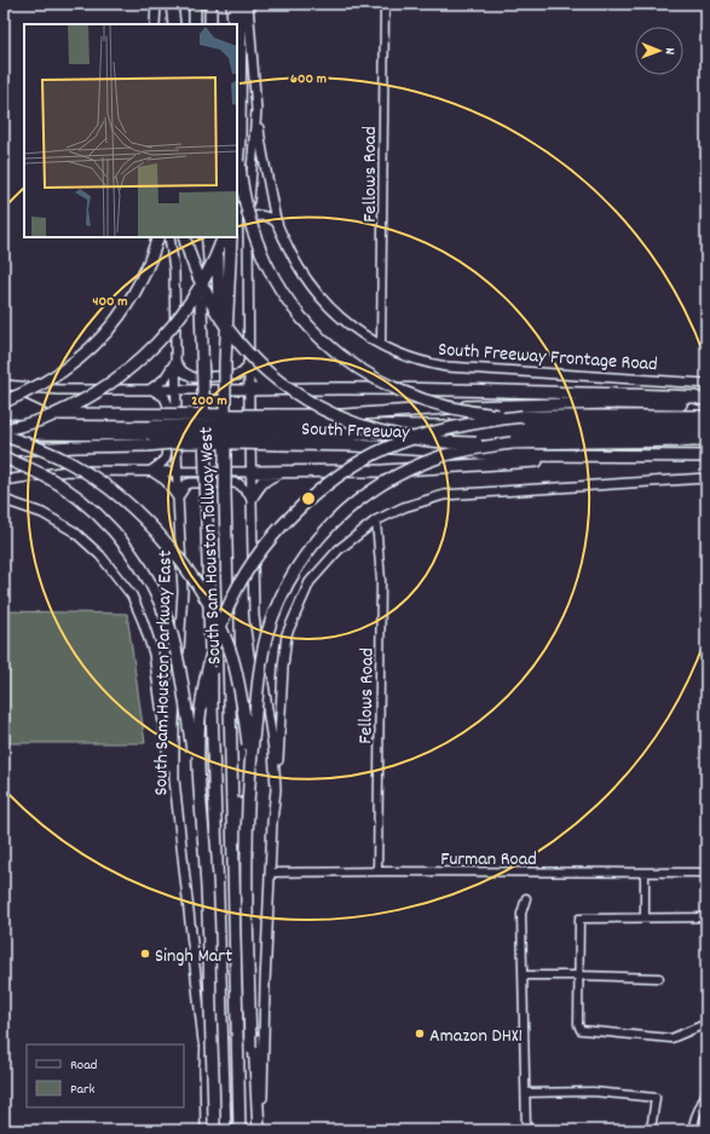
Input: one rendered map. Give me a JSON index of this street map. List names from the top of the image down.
{
  "streets": {
    "highway": ["South Freeway", "South Sam Houston Tollway West"],
    "main road": ["South Freeway Frontage Road", "South Sam Houston Parkway East"],
    "street": ["Fellows Road", "Furman Road"]
  },
  "crossings": [
    ["Fellows Road", "South Freeway Frontage Road"],
    ["Fellows Road", "Furman Road"]
  ],
  "places": ["Singh Mart", "Amazon DHX1"],
  "legend": ["Road", "Park"],
  "north": "right",
  "rings": ["600 m", "400 m", "200 m"]
}
